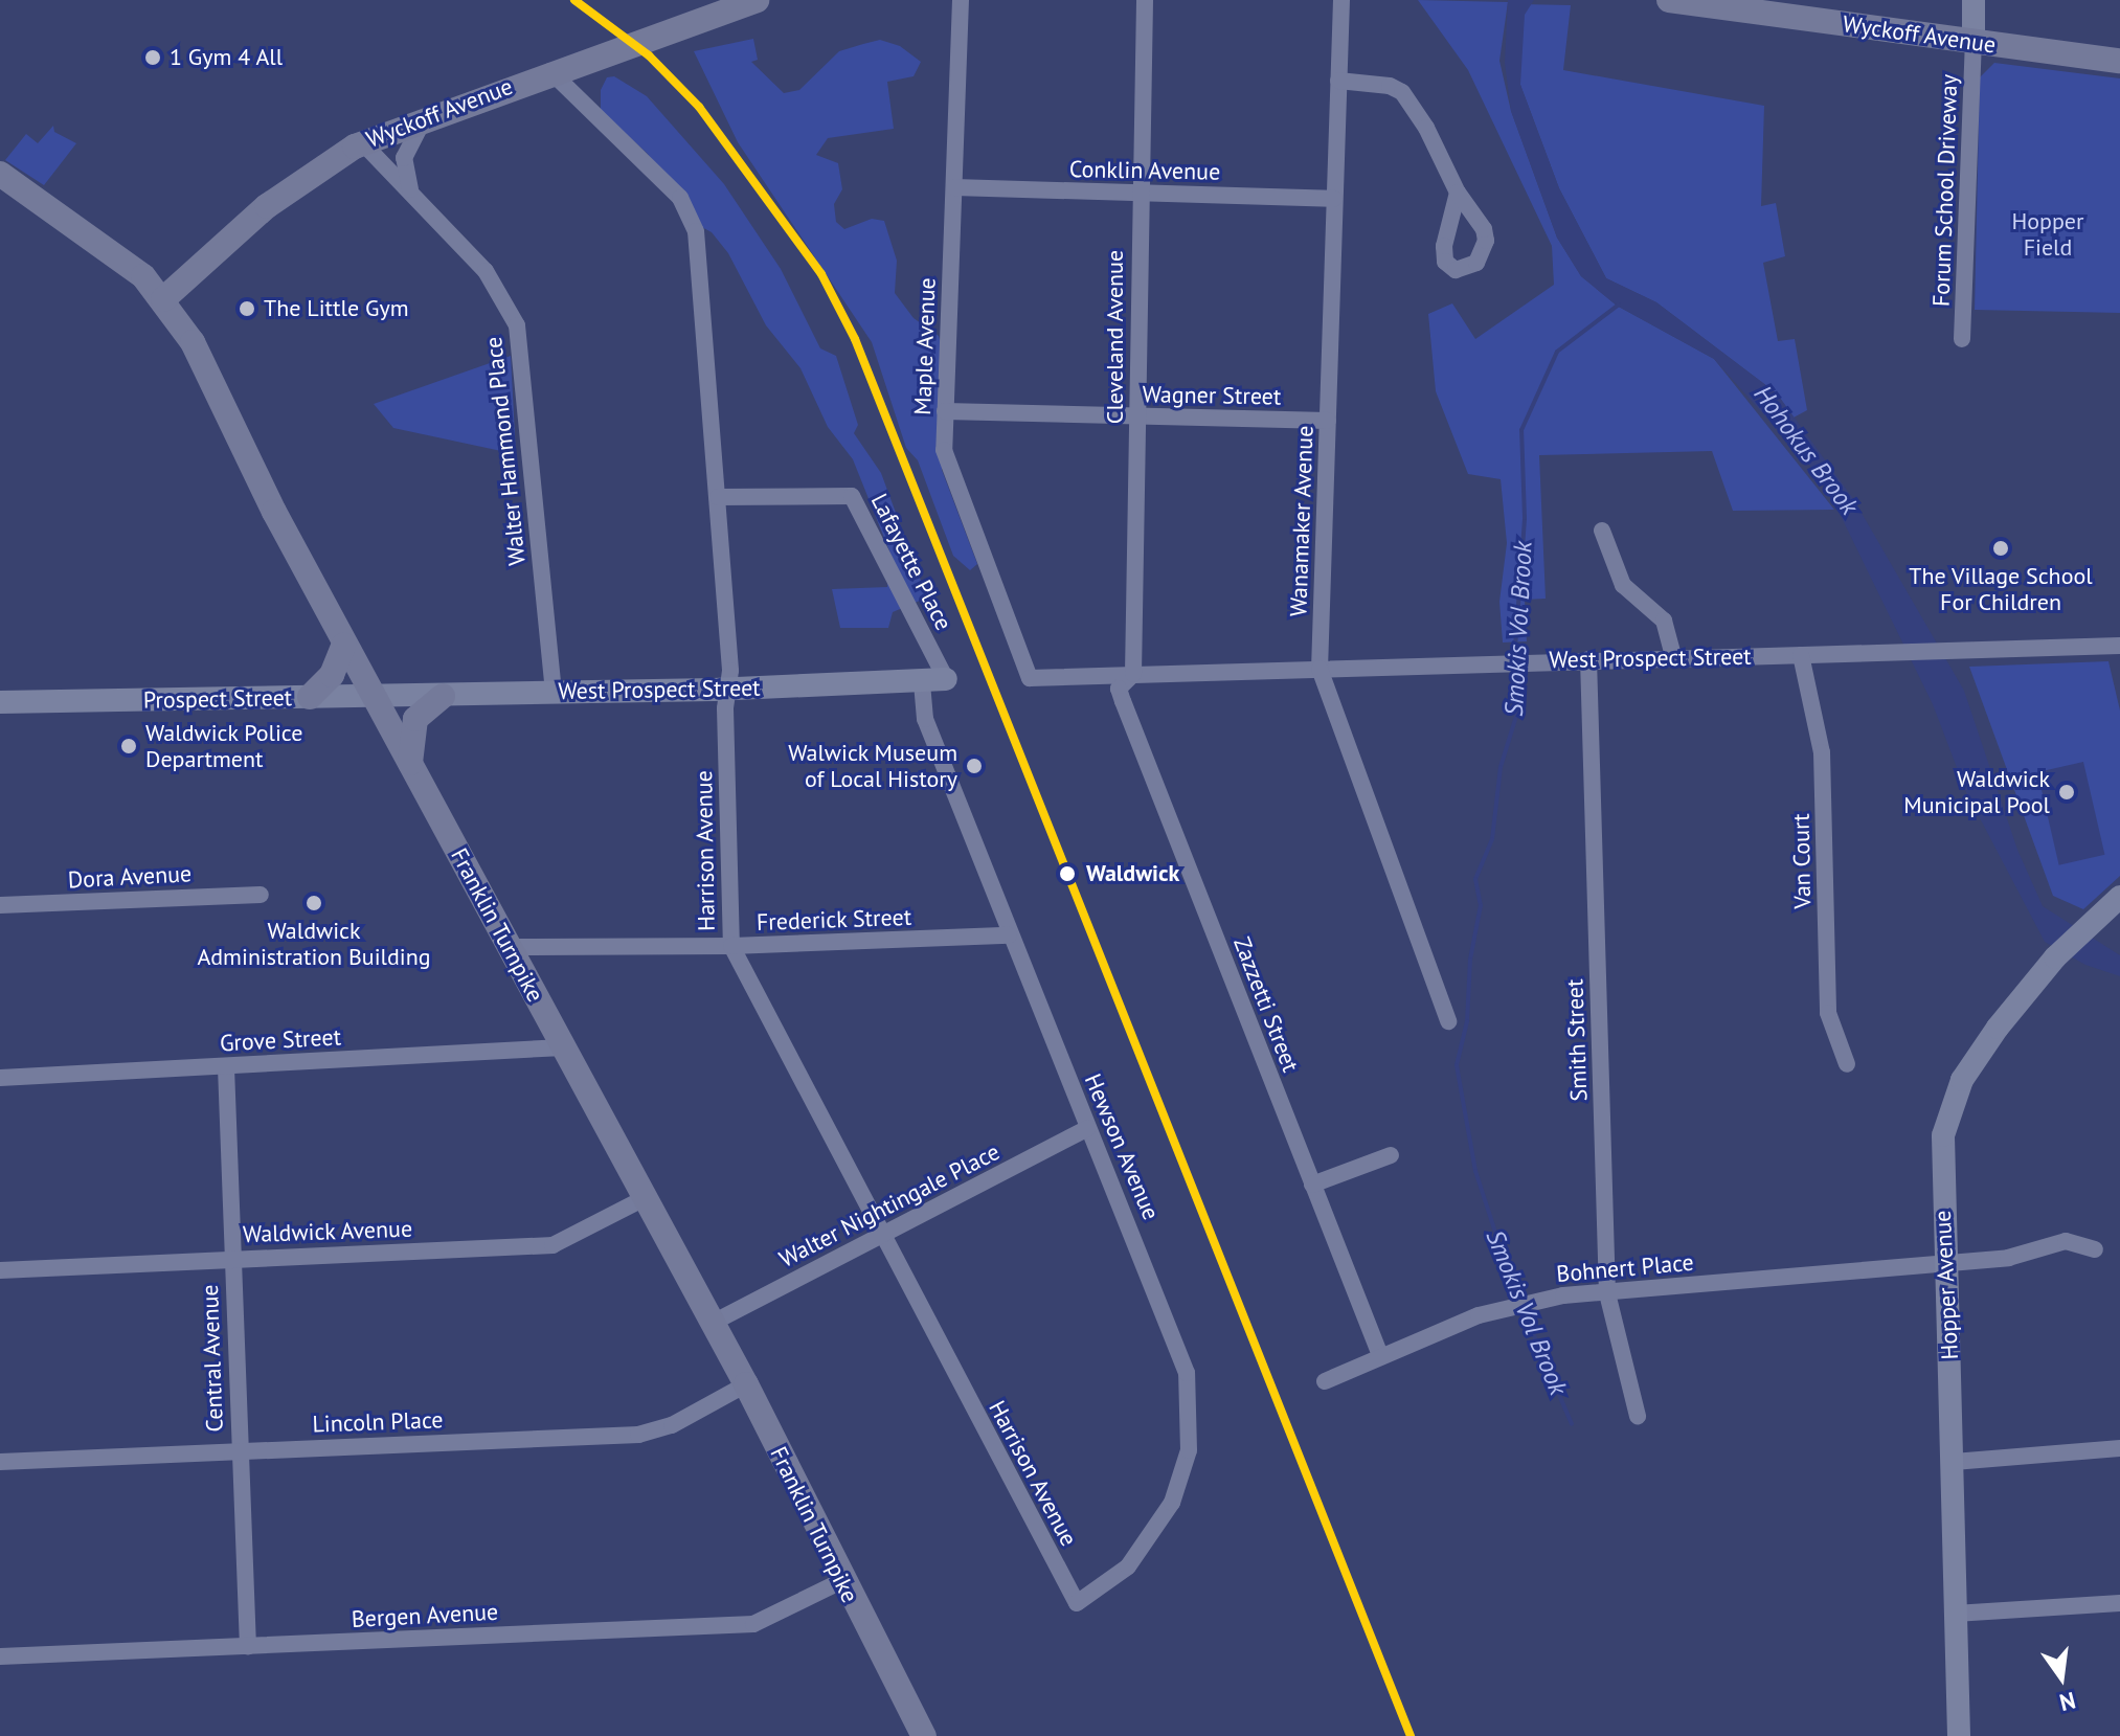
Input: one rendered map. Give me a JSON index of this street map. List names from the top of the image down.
{
  "streets": {
    "main road": ["Wyckoff Avenue", "Franklin Turnpike"],
    "street": [
      "Conklin Avenue",
      "Forum School Driveway",
      "Cleveland Avenue",
      "Maple Avenue",
      "Wagner Street",
      "Walter Hammond Place",
      "Wanamaker Avenue",
      "Lafayette Place",
      "West Prospect Street",
      "Prospect Street",
      "Harrison Avenue",
      "Van Court",
      "Dora Avenue",
      "Frederick Street",
      "Zazzetti Street",
      "Grove Street",
      "Smith Street",
      "Hewson Avenue",
      "Walter Nightingale Place",
      "Waldwick Avenue",
      "Bohnert Place",
      "Hopper Avenue",
      "Central Avenue",
      "Lincoln Place",
      "Bergen Avenue"
    ]
  },
  "crossings": [
    ["Wyckoff Avenue", "Forum School Driveway"],
    ["Wyckoff Avenue", "Walter Hammond Place"],
    ["Wyckoff Avenue", "Harrison Avenue"],
    ["Wyckoff Avenue", "Franklin Turnpike"],
    ["Conklin Avenue", "Cleveland Avenue"],
    ["Conklin Avenue", "Maple Avenue"],
    ["Conklin Avenue", "Wanamaker Avenue"],
    ["Cleveland Avenue", "Wagner Street"],
    ["Cleveland Avenue", "West Prospect Street"],
    ["Cleveland Avenue", "Zazzetti Street"],
    ["Maple Avenue", "Wagner Street"],
    ["Maple Avenue", "West Prospect Street"],
    ["Wagner Street", "Wanamaker Avenue"],
    ["Walter Hammond Place", "West Prospect Street"],
    ["Wanamaker Avenue", "West Prospect Street"],
    ["Lafayette Place", "West Prospect Street"],
    ["Lafayette Place", "Harrison Avenue"],
    ["West Prospect Street", "Prospect Street"],
    ["West Prospect Street", "Harrison Avenue"],
    ["West Prospect Street", "Van Court"],
    ["West Prospect Street", "Franklin Turnpike"],
    ["West Prospect Street", "Zazzetti Street"],
    ["West Prospect Street", "Smith Street"],
    ["West Prospect Street", "Hewson Avenue"],
    ["Prospect Street", "Franklin Turnpike"],
    ["Harrison Avenue", "Frederick Street"],
    ["Harrison Avenue", "Hewson Avenue"],
    ["Harrison Avenue", "Walter Nightingale Place"],
    ["Frederick Street", "Franklin Turnpike"],
    ["Frederick Street", "Hewson Avenue"],
    ["Franklin Turnpike", "Grove Street"],
    ["Franklin Turnpike", "Walter Nightingale Place"],
    ["Franklin Turnpike", "Waldwick Avenue"],
    ["Franklin Turnpike", "Lincoln Place"],
    ["Franklin Turnpike", "Bergen Avenue"],
    ["Zazzetti Street", "Bohnert Place"],
    ["Grove Street", "Central Avenue"],
    ["Smith Street", "Bohnert Place"],
    ["Hewson Avenue", "Walter Nightingale Place"],
    ["Waldwick Avenue", "Central Avenue"],
    ["Bohnert Place", "Hopper Avenue"],
    ["Central Avenue", "Lincoln Place"],
    ["Central Avenue", "Bergen Avenue"]
  ],
  "water": ["Hohokus Brook", "Smokis Vol Brook"],
  "parks": ["Hopper Field"],
  "places": [
    "1 Gym 4 All",
    "The Little Gym",
    "The Village School For Children",
    "Waldwick Police Department",
    "Walwick Museum of Local History",
    "Waldwick Municipal Pool",
    "Waldwick",
    "Waldwick Administration Building"
  ],
  "north": "bottom"
}
